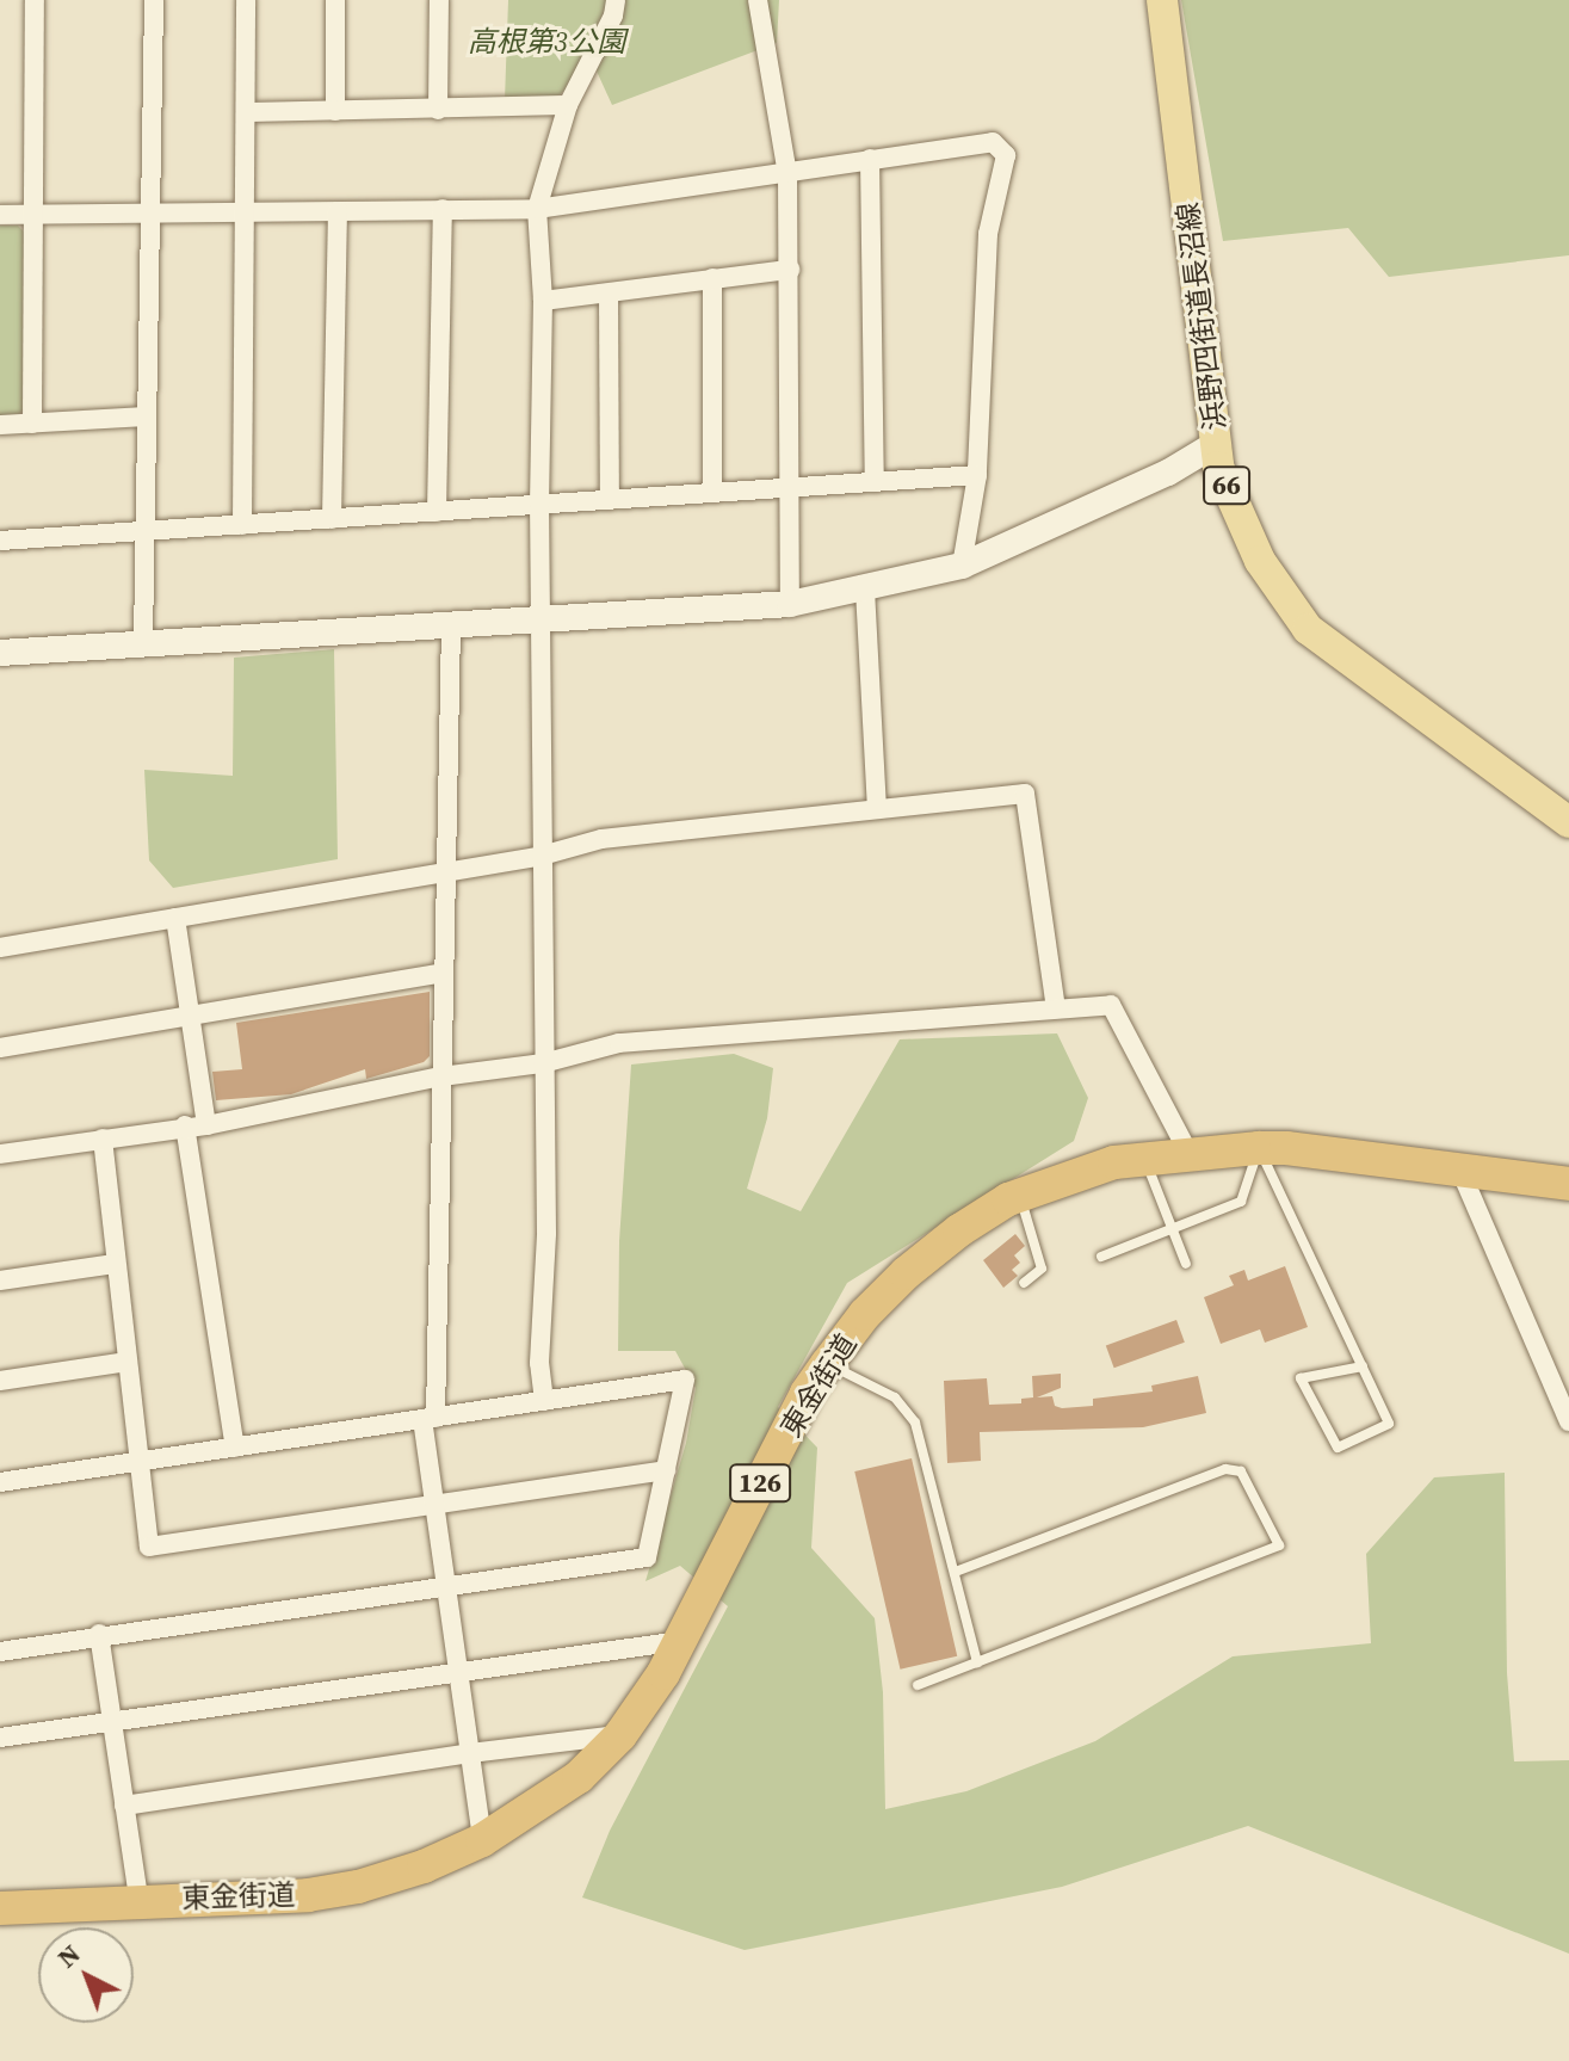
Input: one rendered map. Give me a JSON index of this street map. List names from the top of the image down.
{
  "streets": {
    "highway": ["東金街道", "126"],
    "main road": ["浜野四街道長沼線", "66"]
  },
  "parks": ["高根第3公園"],
  "north": "top left"
}
